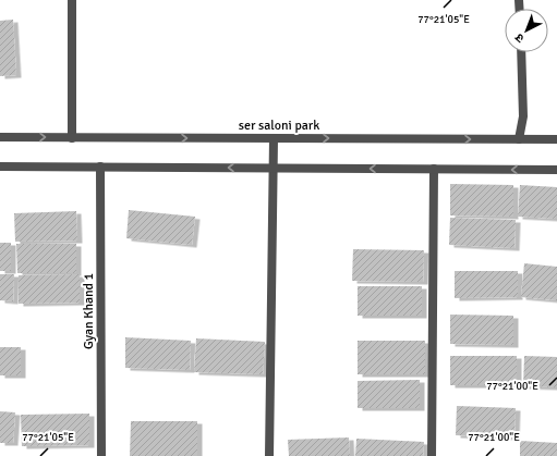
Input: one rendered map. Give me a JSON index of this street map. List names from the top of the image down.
{
  "streets": {
    "street": ["ser saloni park", "Gyan Khand 1"]
  },
  "north": "bottom left",
  "coordinates": ["77°21'05\"E", "77°21'00\"E"]
}
